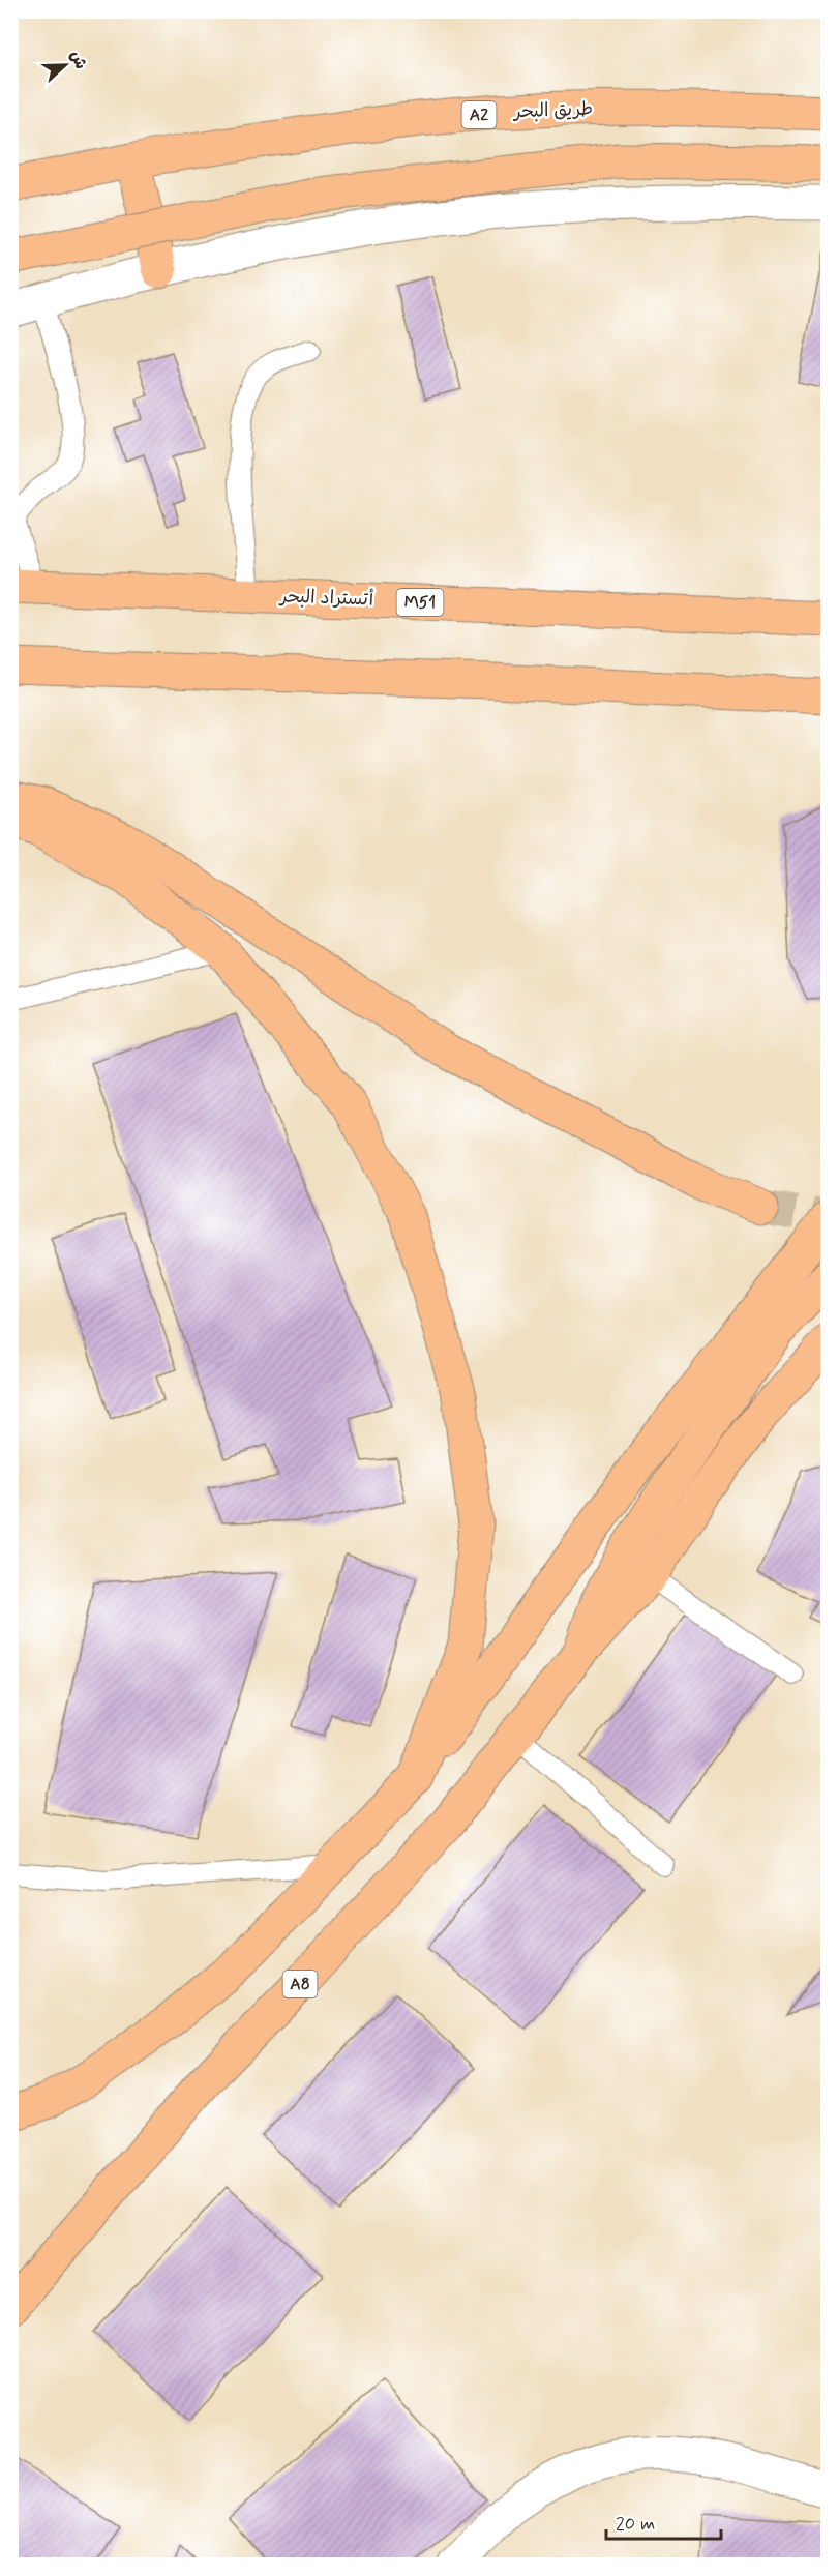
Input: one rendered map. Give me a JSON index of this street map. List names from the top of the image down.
{
  "streets": {
    "main road": [
      "طريق البحر",
      "A2",
      "أتستراد البحر",
      "M51",
      "A8"
    ]
  },
  "crossings": [
    ["طريق البحر", "A2"]
  ],
  "scale_bar": "20 m",
  "north": "right"
}
